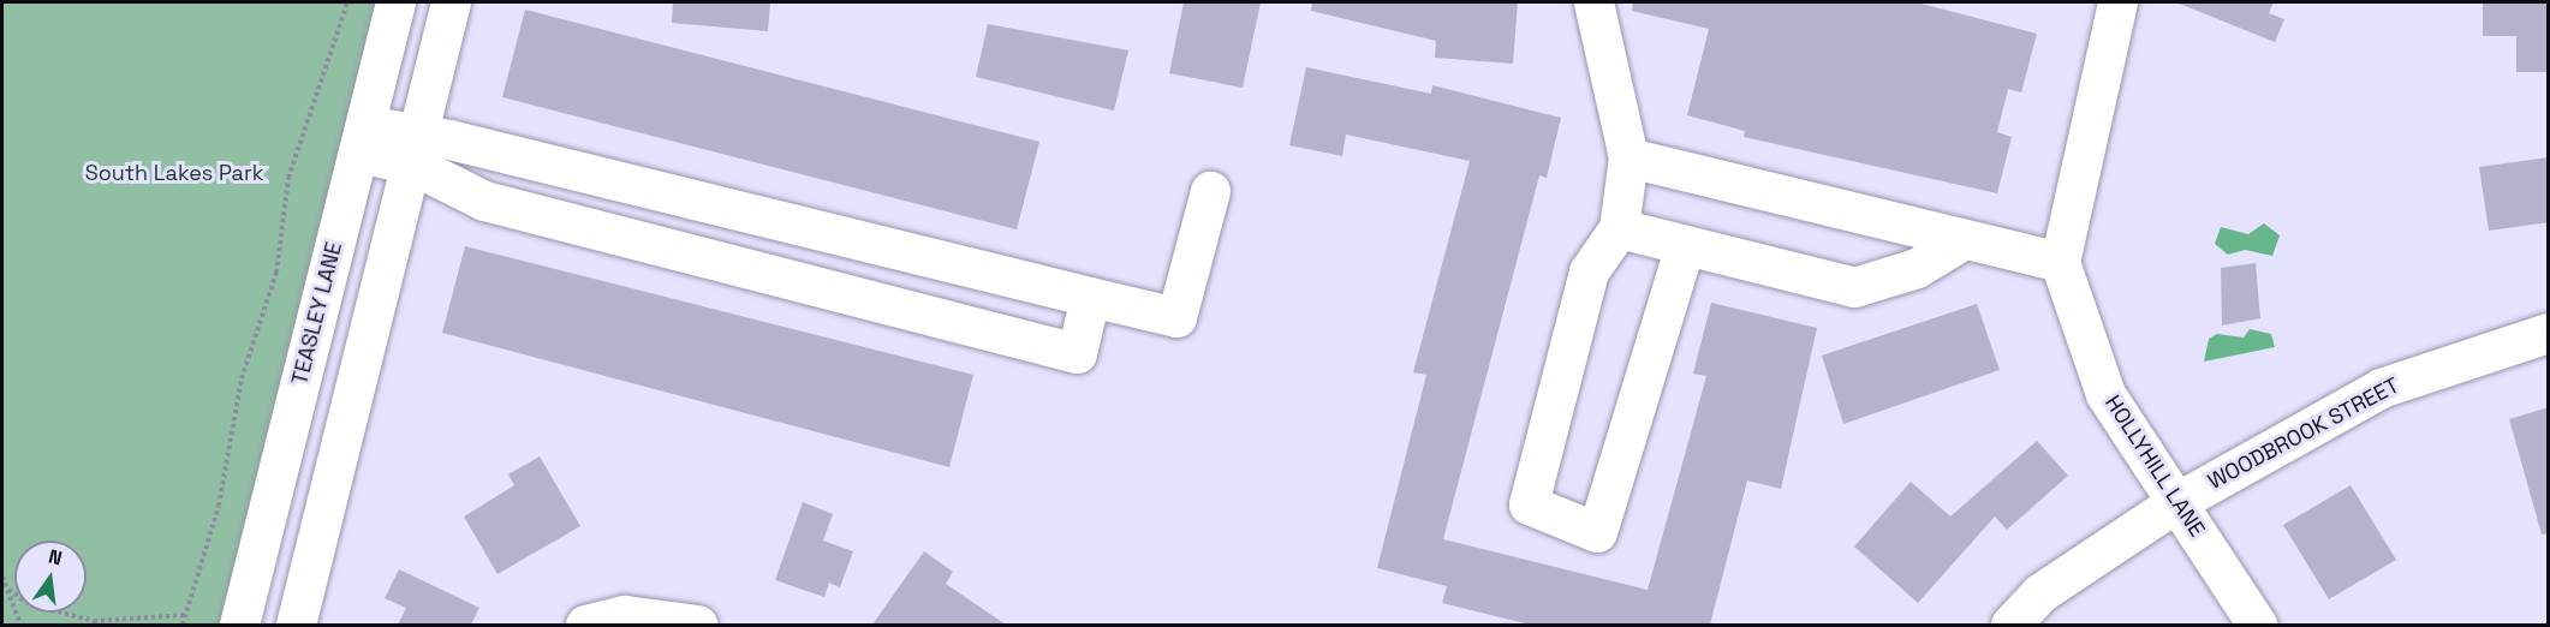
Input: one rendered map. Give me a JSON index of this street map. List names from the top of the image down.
{
  "streets": {
    "street": ["TEASLEY LANE", "WOODBROOK STREET", "HOLLYHILL LANE"]
  },
  "crossings": [
    ["WOODBROOK STREET", "HOLLYHILL LANE"]
  ],
  "parks": ["South Lakes Park"],
  "north": "top"
}
